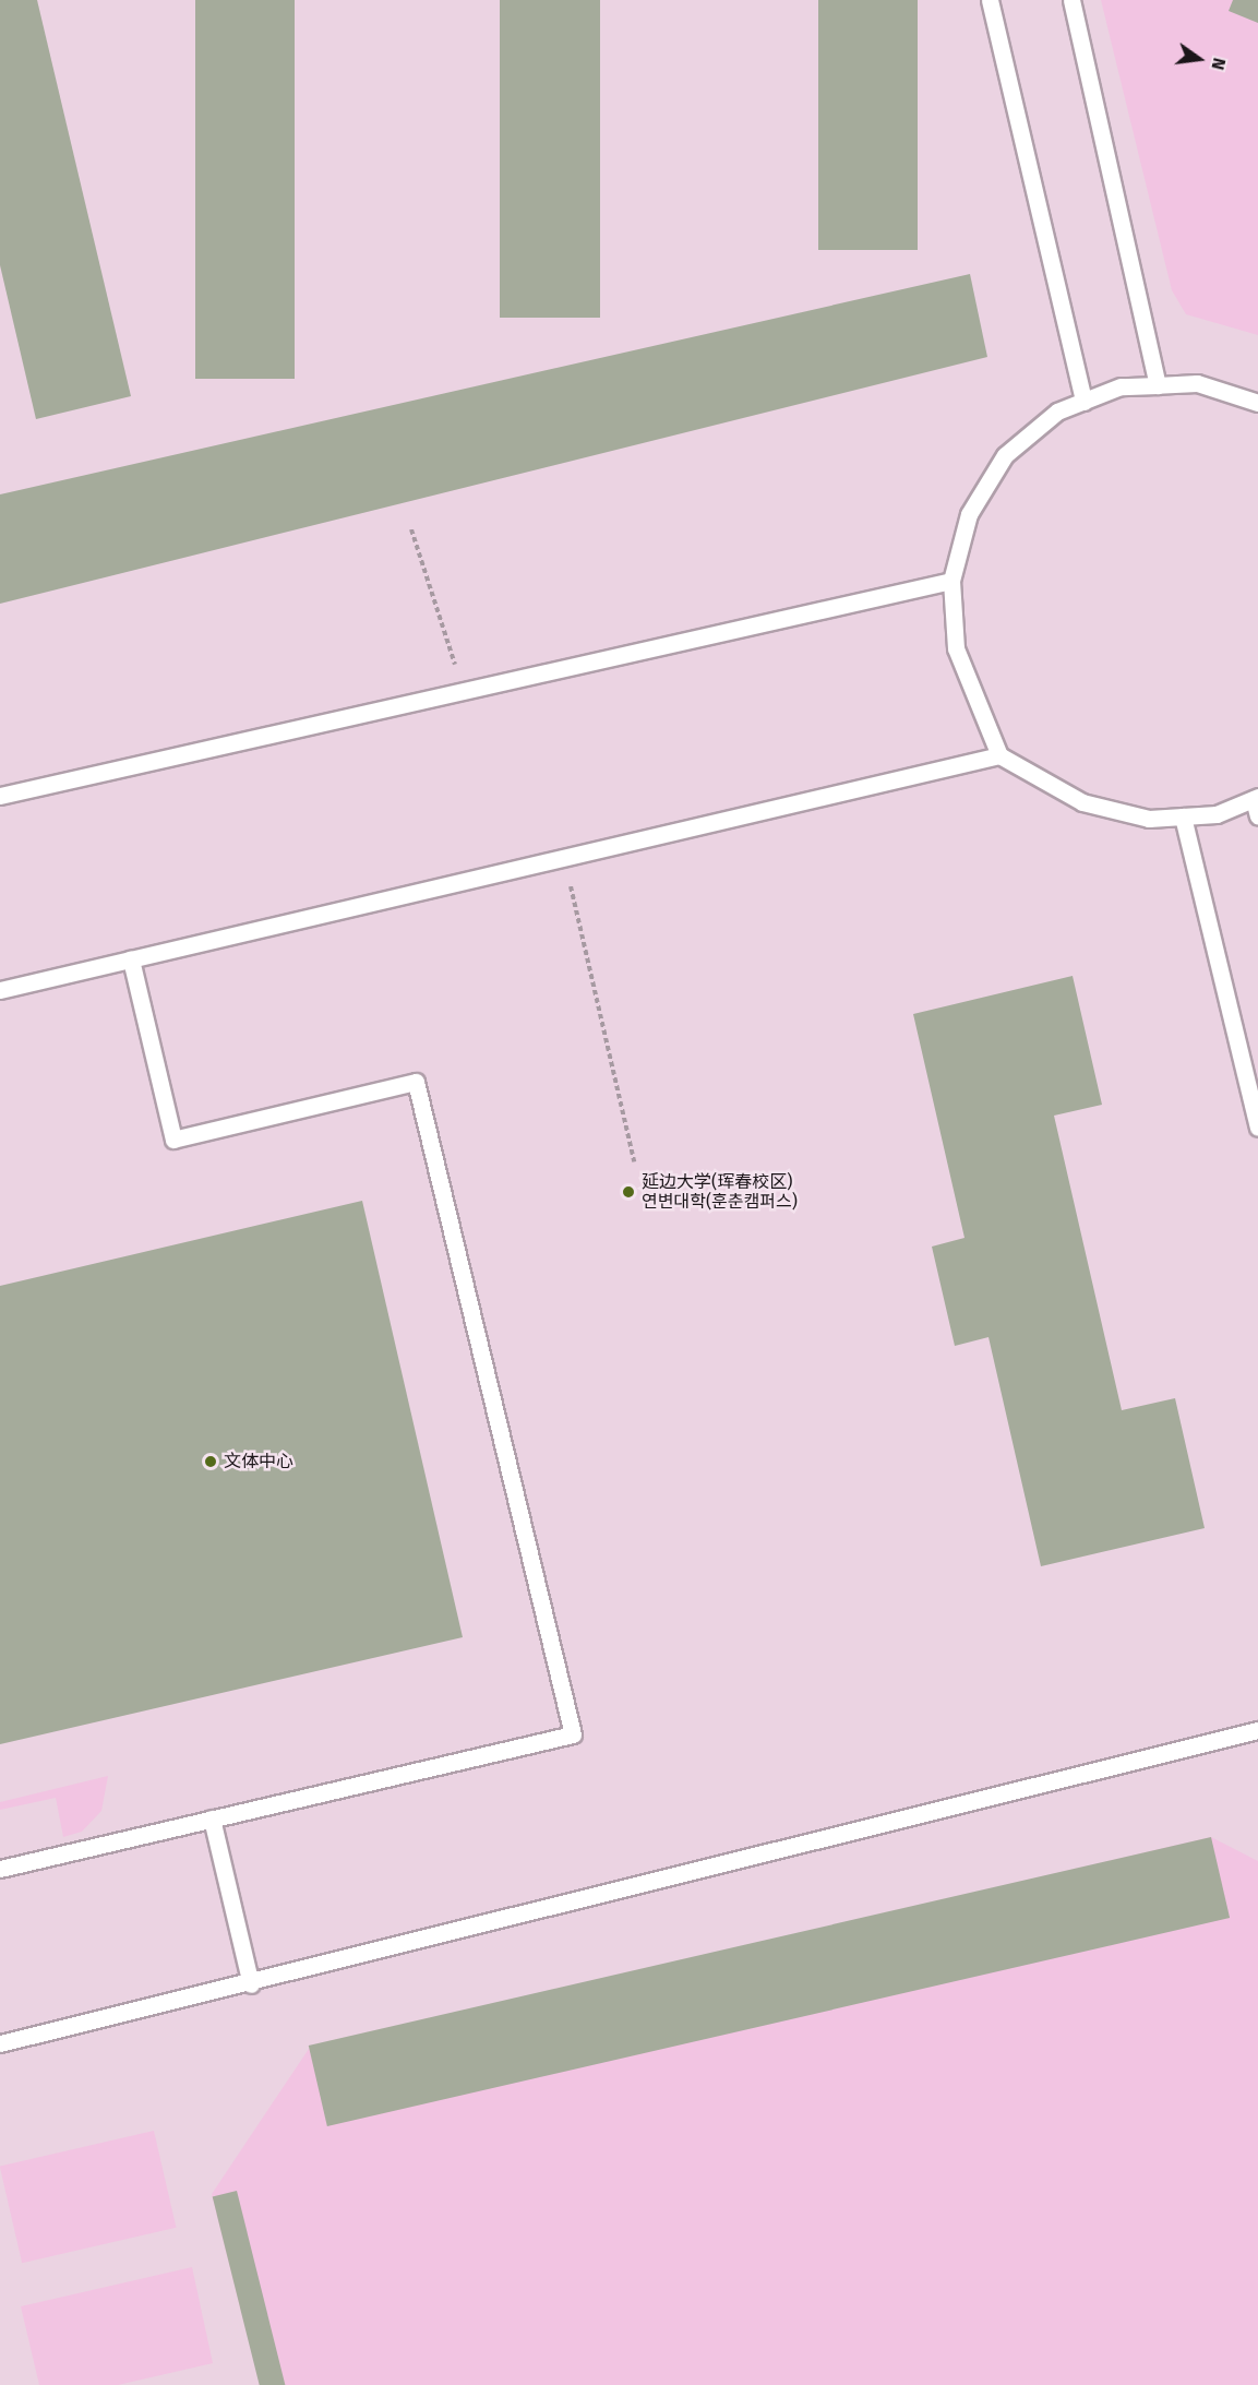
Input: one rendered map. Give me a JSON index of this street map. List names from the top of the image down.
{
  "places": ["延边大学(珲春校区) 연변대학(훈춘캠퍼스)", "文体中心"],
  "north": "right"
}
